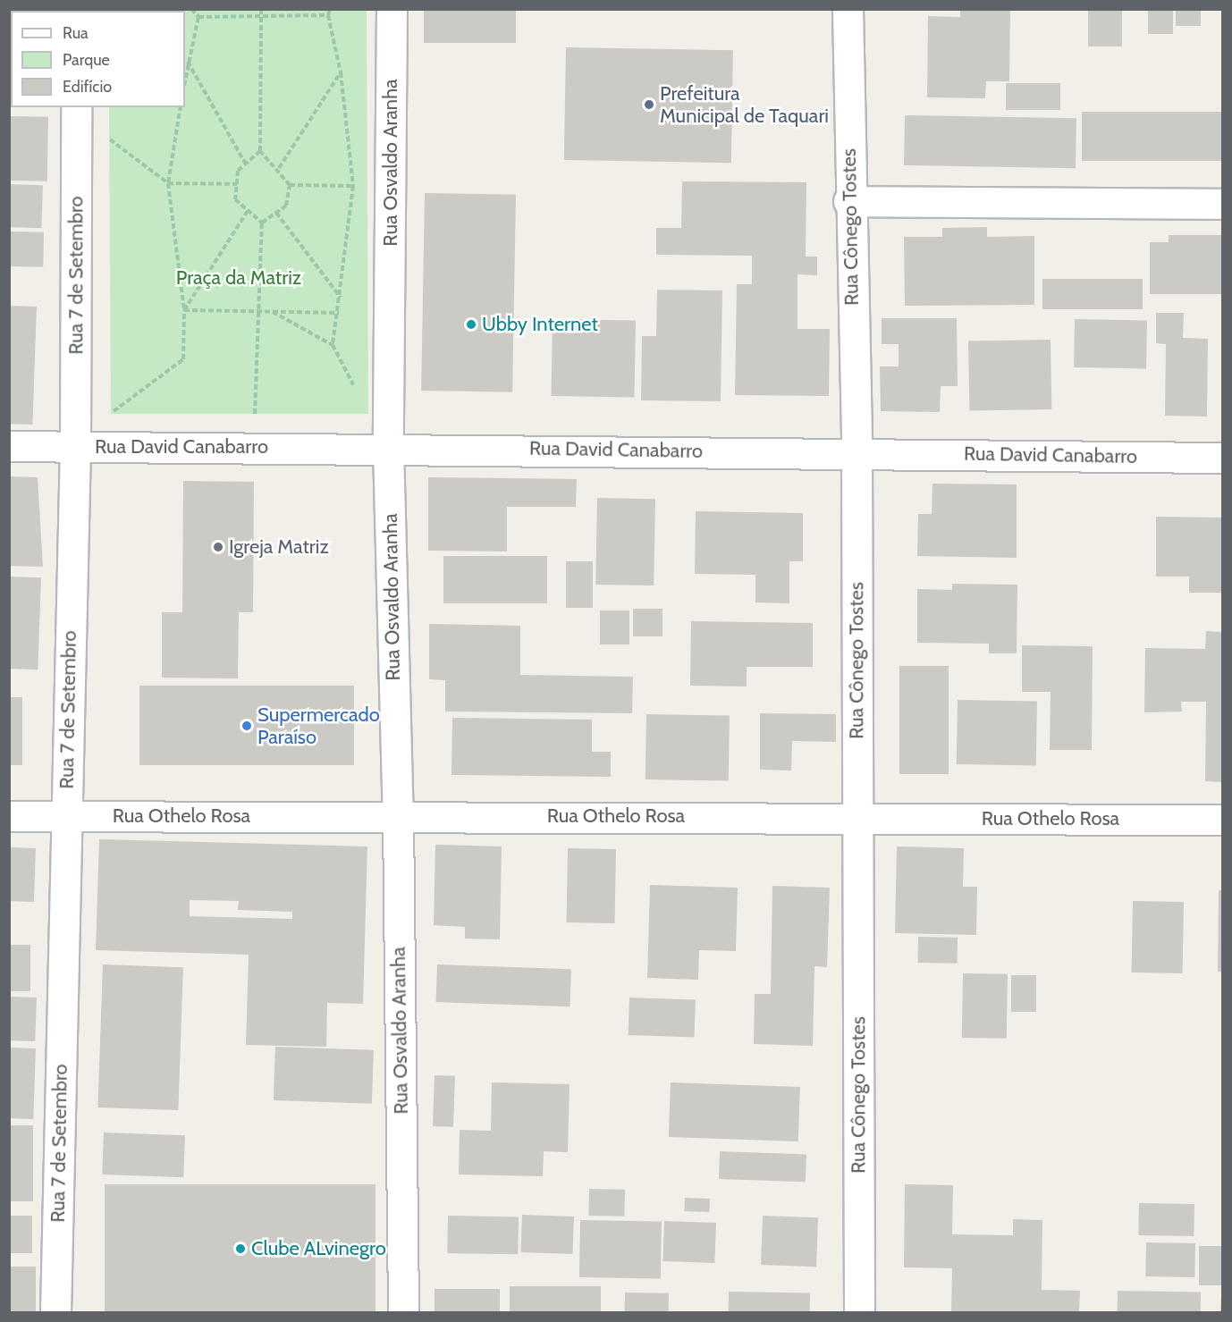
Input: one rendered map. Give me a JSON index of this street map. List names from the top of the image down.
{
  "streets": {
    "street": [
      "Rua Osvaldo Aranha",
      "Rua Cônego Tostes",
      "Rua 7 de Setembro",
      "Rua David Canabarro",
      "Rua Othelo Rosa"
    ]
  },
  "crossings": [
    ["Rua Osvaldo Aranha", "Rua David Canabarro"],
    ["Rua Osvaldo Aranha", "Rua Othelo Rosa"],
    ["Rua Cônego Tostes", "Rua David Canabarro"],
    ["Rua Cônego Tostes", "Rua Othelo Rosa"],
    ["Rua 7 de Setembro", "Rua David Canabarro"],
    ["Rua 7 de Setembro", "Rua Othelo Rosa"]
  ],
  "parks": ["Praça da Matriz"],
  "places": [
    "Prefeitura Municipal de Taquari",
    "Ubby Internet",
    "Igreja Matriz",
    "Supermercado Paraíso",
    "Clube ALvinegro"
  ],
  "legend": ["Rua", "Parque", "Edifício"]
}
